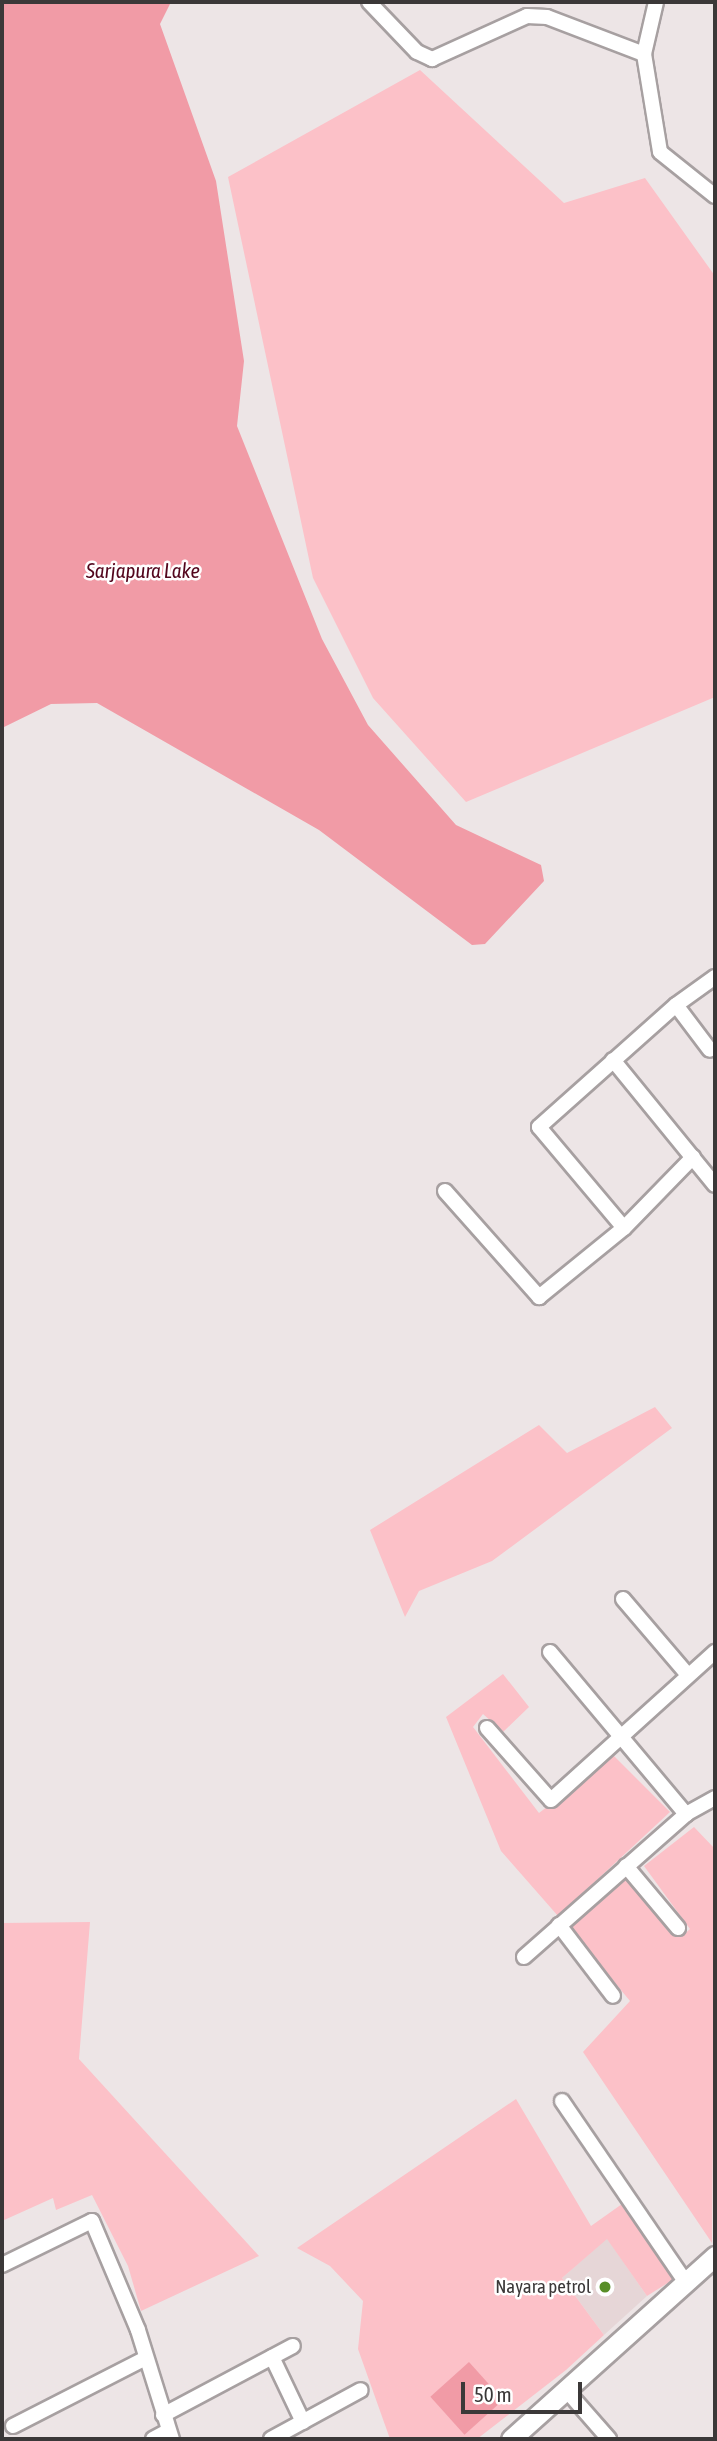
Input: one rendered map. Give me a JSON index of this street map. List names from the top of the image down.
{
  "water": ["Sarjapura Lake"],
  "places": ["Nayara petrol"],
  "scale_bar": "50 m"
}
